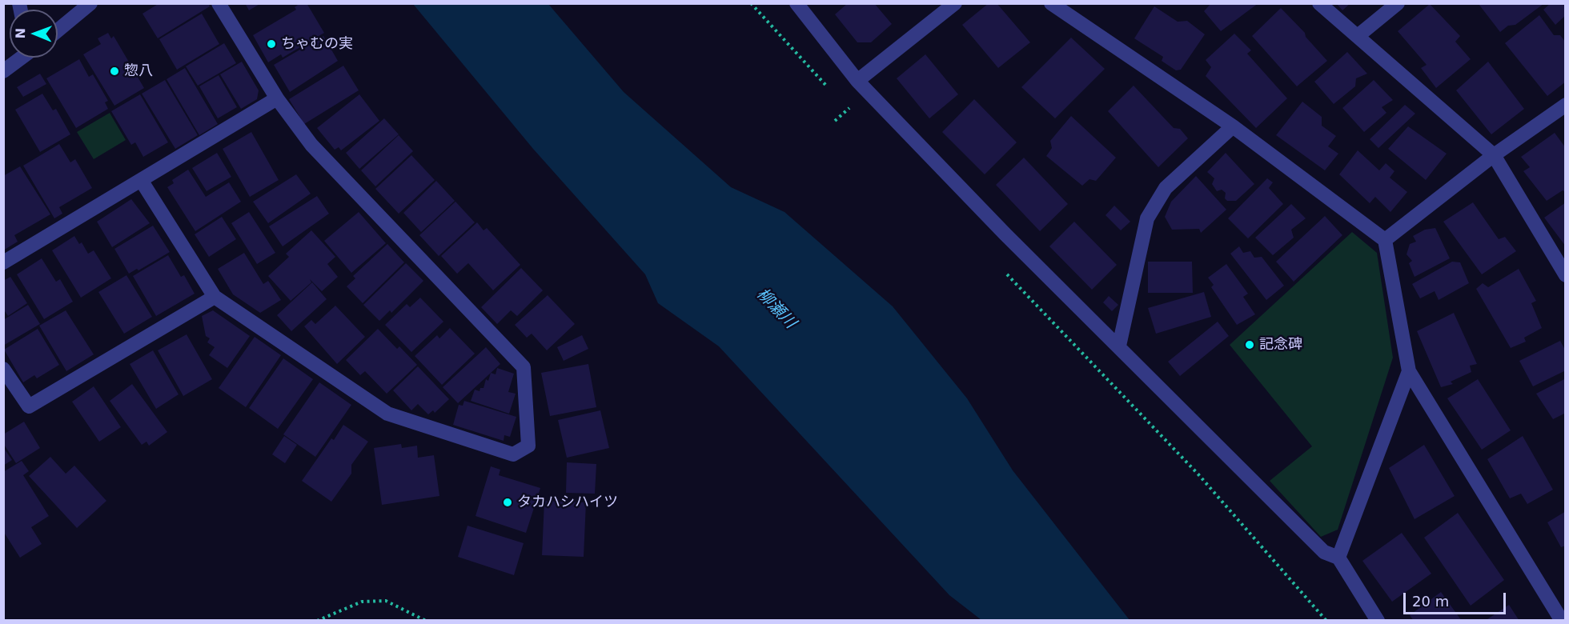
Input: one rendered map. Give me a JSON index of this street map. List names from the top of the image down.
{
  "water": ["柳瀬川"],
  "places": [
    "ちゃむの実",
    "惣八",
    "記念碑",
    "タカハシハイツ"
  ],
  "scale_bar": "20 m",
  "north": "left"
}
